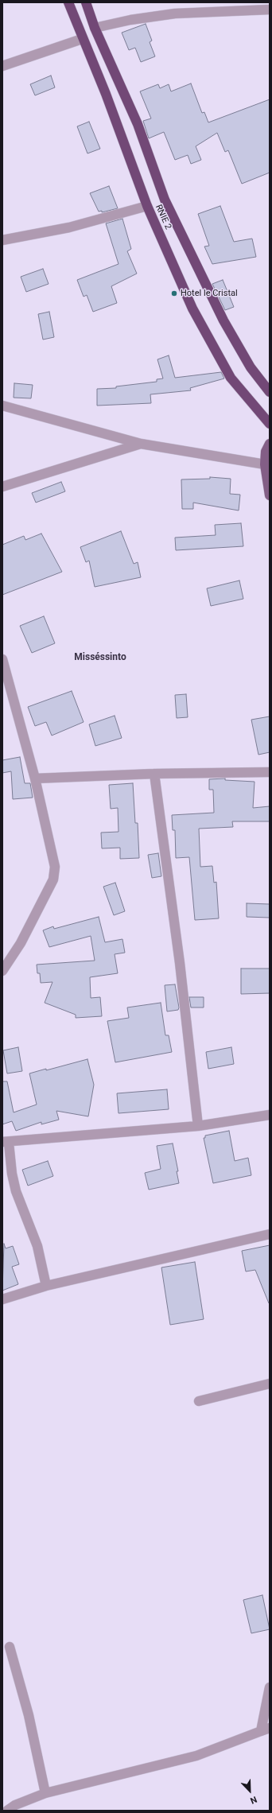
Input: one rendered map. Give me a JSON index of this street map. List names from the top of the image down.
{
  "streets": {
    "highway": ["RNIE 2"]
  },
  "districts": ["Misséssinto"],
  "places": ["Hotel le Cristal"],
  "north": "bottom right"
}
